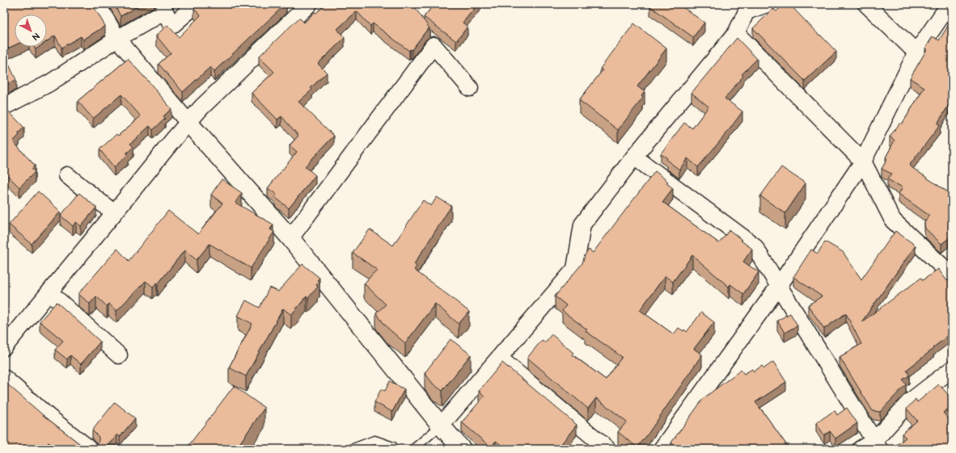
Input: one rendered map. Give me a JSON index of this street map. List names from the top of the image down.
{
  "north": "bottom right"
}
